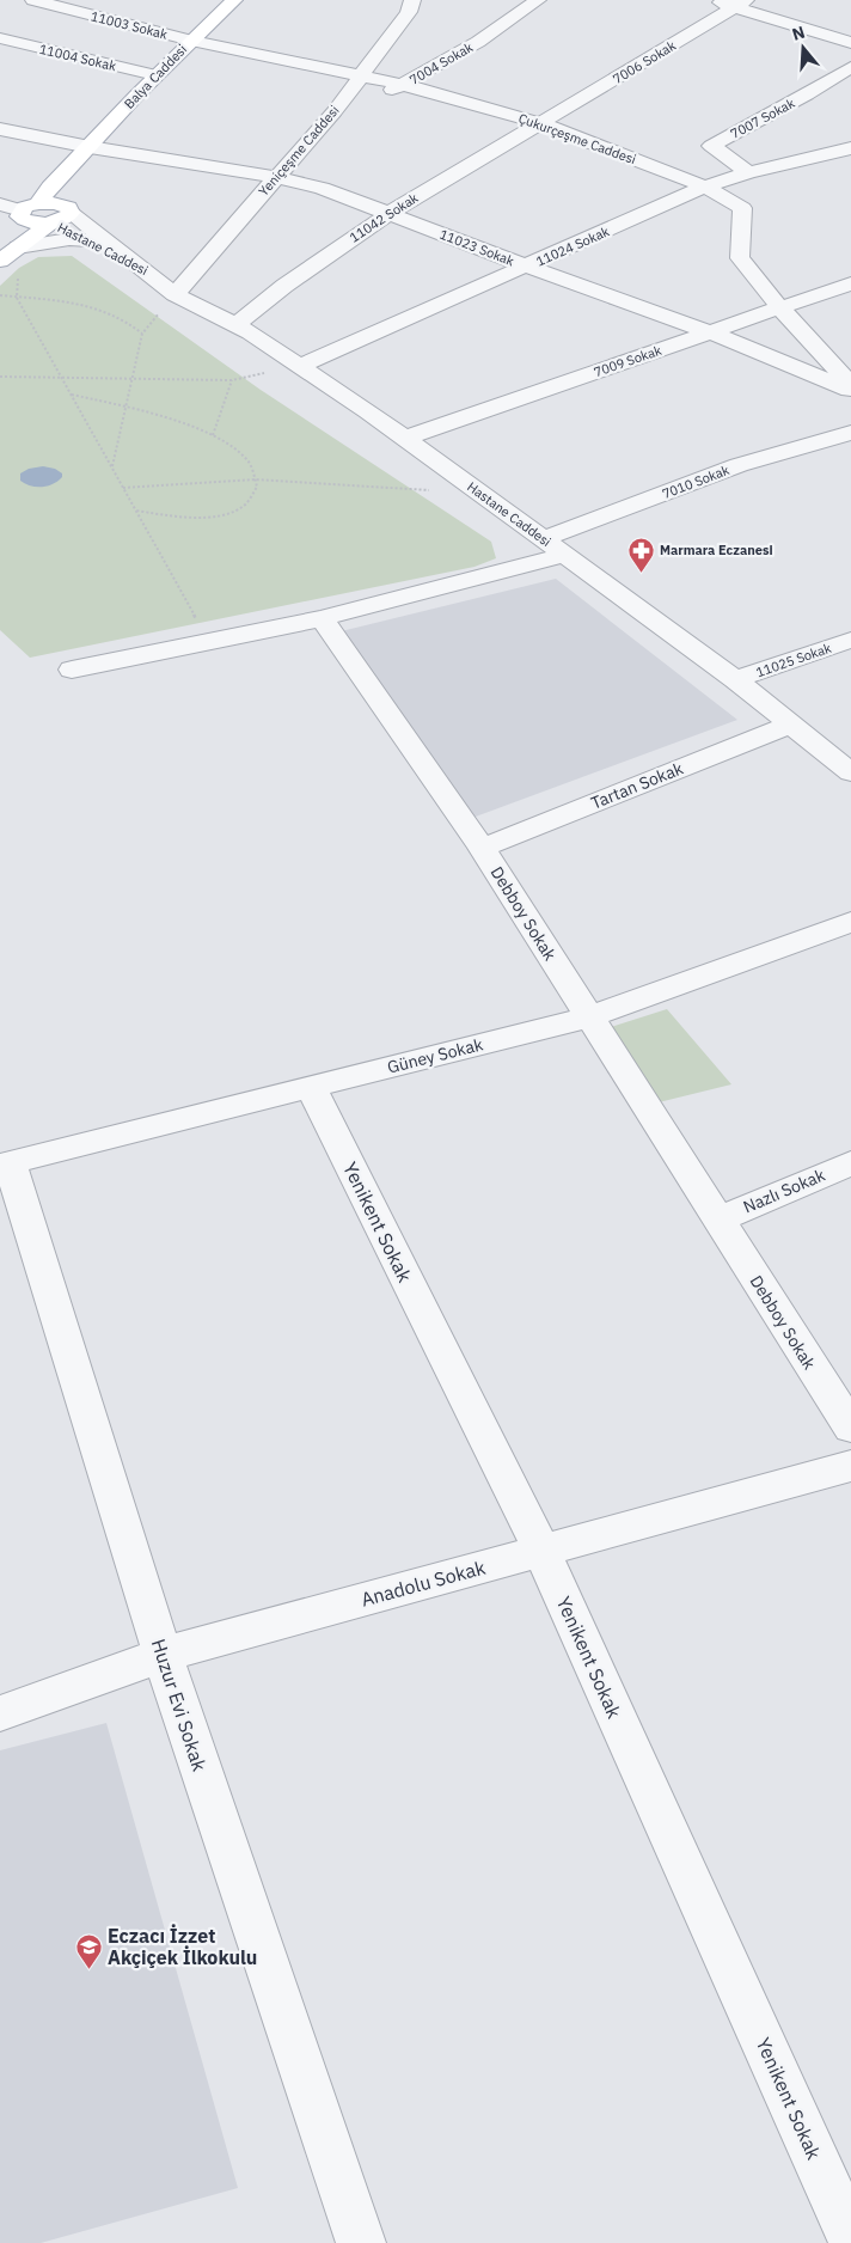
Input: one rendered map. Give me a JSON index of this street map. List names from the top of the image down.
{
  "streets": {
    "main road": ["Balya Caddesi"],
    "street": [
      "11003 Sokak",
      "11004 Sokak",
      "7006 Sokak",
      "7004 Sokak",
      "7007 Sokak",
      "Çukurçeşme Caddesi",
      "Yeniçeşme Caddesi",
      "11042 Sokak",
      "11024 Sokak",
      "11023 Sokak",
      "Hastane Caddesi",
      "7009 Sokak",
      "7010 Sokak",
      "11025 Sokak",
      "Tartan Sokak",
      "Debboy Sokak",
      "Güney Sokak",
      "Nazlı Sokak",
      "Yenikent Sokak",
      "Anadolu Sokak",
      "Huzur Evi Sokak"
    ]
  },
  "crossings": [
    ["11003 Sokak", "Balya Caddesi"],
    ["11003 Sokak", "Çukurçeşme Caddesi"],
    ["11004 Sokak", "Balya Caddesi"],
    ["7006 Sokak", "Çukurçeşme Caddesi"],
    ["7006 Sokak", "11042 Sokak"],
    ["7004 Sokak", "Çukurçeşme Caddesi"],
    ["7004 Sokak", "Yeniçeşme Caddesi"],
    ["Balya Caddesi", "Çukurçeşme Caddesi"],
    ["Balya Caddesi", "11023 Sokak"],
    ["Balya Caddesi", "Hastane Caddesi"],
    ["7007 Sokak", "11024 Sokak"],
    ["Çukurçeşme Caddesi", "Yeniçeşme Caddesi"],
    ["Çukurçeşme Caddesi", "11042 Sokak"],
    ["Çukurçeşme Caddesi", "11024 Sokak"],
    ["Çukurçeşme Caddesi", "7009 Sokak"],
    ["Yeniçeşme Caddesi", "11023 Sokak"],
    ["Yeniçeşme Caddesi", "Hastane Caddesi"],
    ["11042 Sokak", "11023 Sokak"],
    ["11042 Sokak", "Hastane Caddesi"],
    ["11024 Sokak", "11023 Sokak"],
    ["11024 Sokak", "Hastane Caddesi"],
    ["11023 Sokak", "7009 Sokak"],
    ["Hastane Caddesi", "7009 Sokak"],
    ["Hastane Caddesi", "7010 Sokak"],
    ["Hastane Caddesi", "11025 Sokak"],
    ["Hastane Caddesi", "Tartan Sokak"],
    ["Tartan Sokak", "Debboy Sokak"],
    ["Debboy Sokak", "Güney Sokak"],
    ["Debboy Sokak", "Nazlı Sokak"],
    ["Güney Sokak", "Yenikent Sokak"],
    ["Güney Sokak", "Huzur Evi Sokak"],
    ["Yenikent Sokak", "Anadolu Sokak"],
    ["Anadolu Sokak", "Huzur Evi Sokak"]
  ],
  "places": {
    "pharmacy": ["Marmara Eczanesi"],
    "school or university": ["Eczacı İzzet Akçiçek İlkokulu"]
  },
  "north": "top"
}
